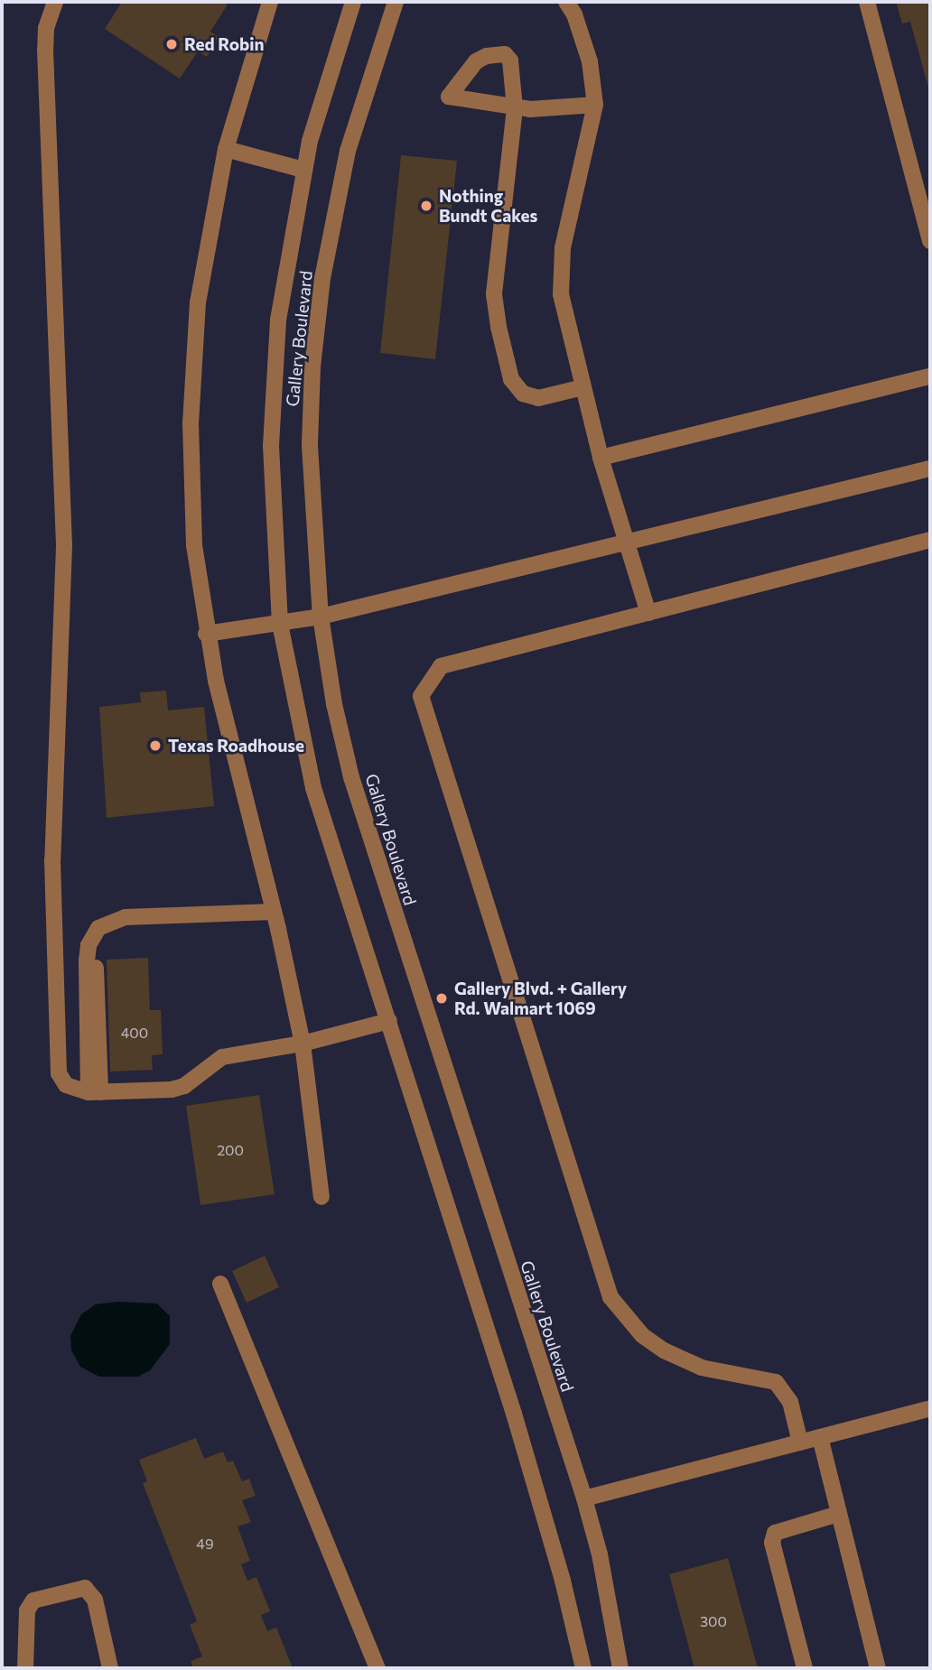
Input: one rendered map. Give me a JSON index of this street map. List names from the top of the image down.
{
  "streets": {
    "street": ["Gallery Boulevard"]
  },
  "places": [
    "Red Robin",
    "Nothing Bundt Cakes",
    "Texas Roadhouse",
    "Gallery Blvd. + Gallery Rd. Walmart 1069"
  ],
  "house_numbers": [
    "400",
    "200",
    "49",
    "300"
  ]
}
